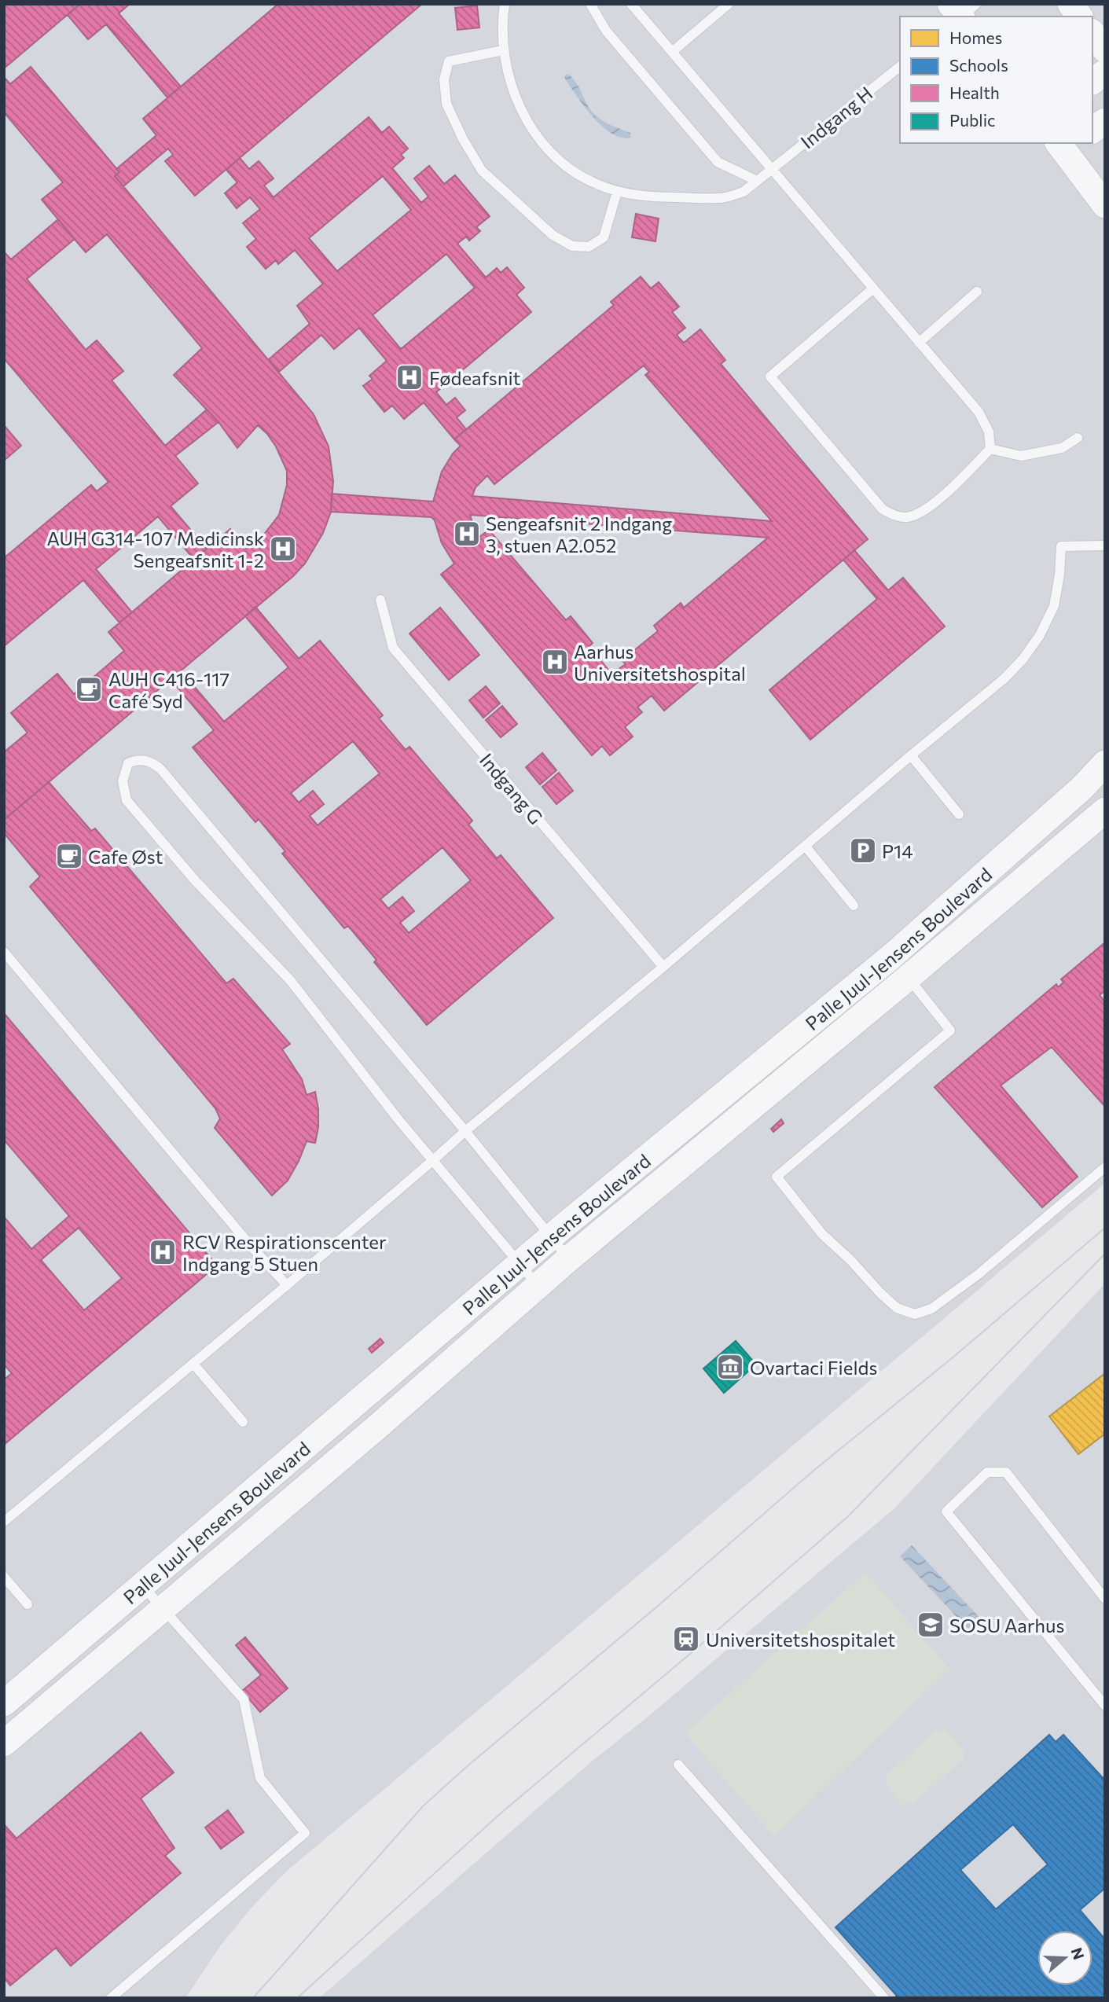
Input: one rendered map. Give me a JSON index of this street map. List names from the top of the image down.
{
  "streets": {
    "street": ["Palle Juul-Jensens Boulevard"],
    "lane": ["Indgang H", "Indgang G"]
  },
  "places": {
    "hospital": [
      "Fødeafsnit",
      "Sengeafsnit 2 Indgang 3, stuen A2.052",
      "AUH G314-107 Medicinsk Sengeafsnit 1-2",
      "Aarhus Universitetshospital",
      "RCV Respirationscenter Indgang 5 Stuen"
    ],
    "cafe": ["AUH C416-117 Café Syd", "Cafe Øst"],
    "parking": ["P14"],
    "museum": ["Ovartaci Fields"],
    "school or university": ["SOSU Aarhus"],
    "station": ["Universitetshospitalet"]
  },
  "legend": [
    "Homes",
    "Schools",
    "Health",
    "Public"
  ],
  "north": "right"
}
